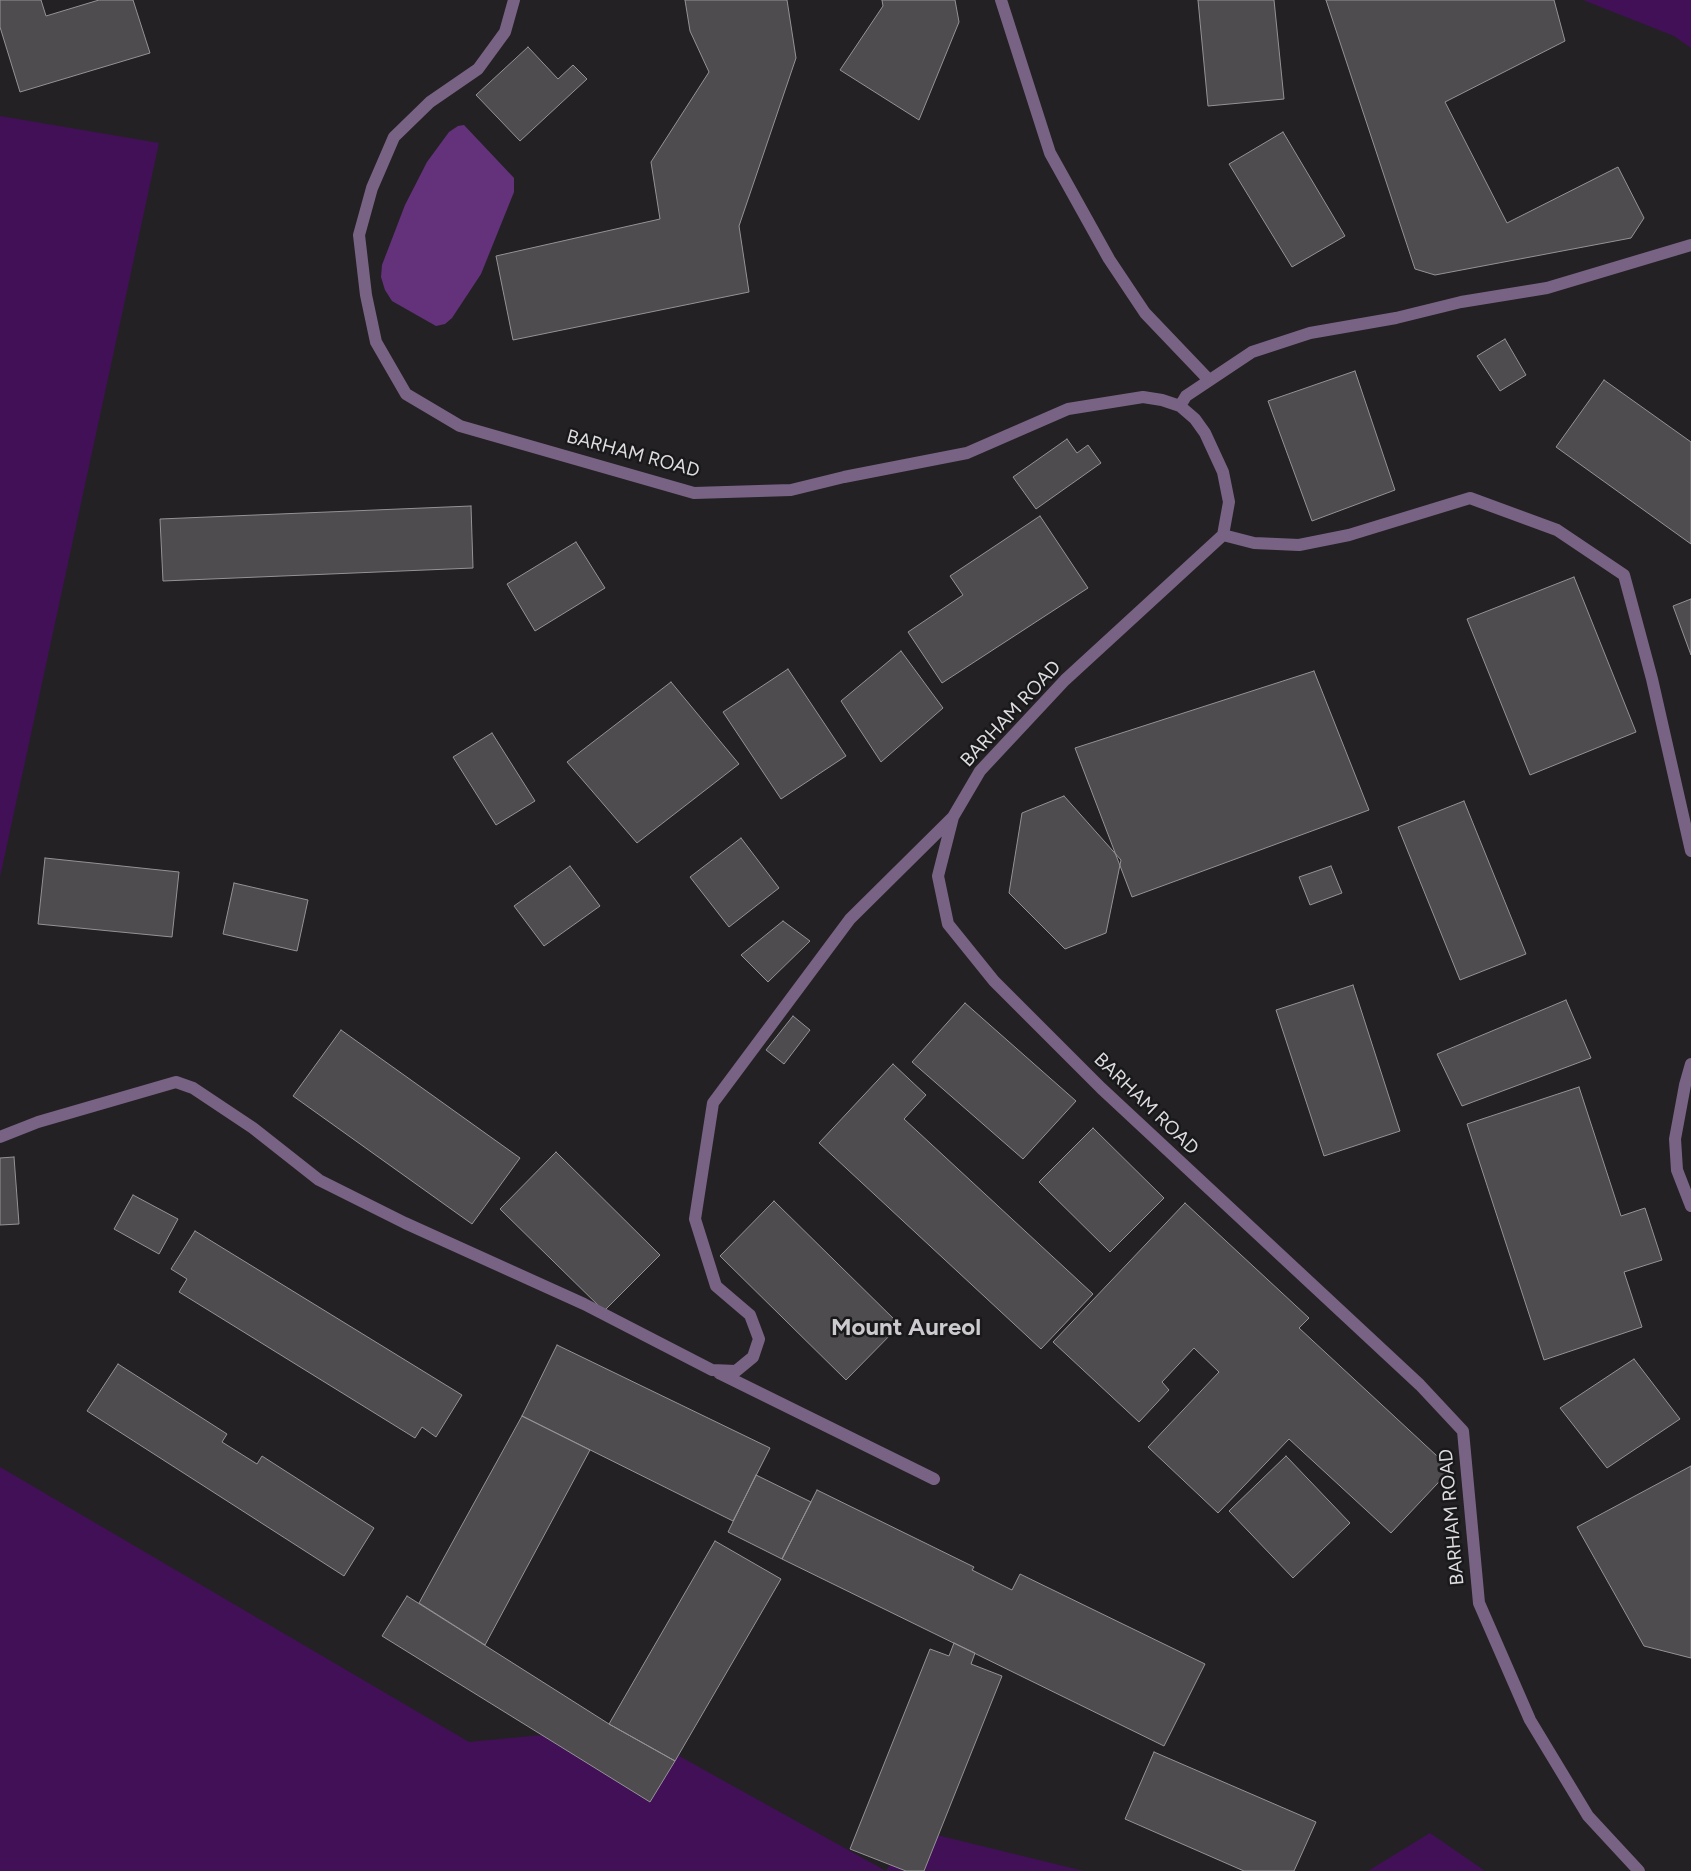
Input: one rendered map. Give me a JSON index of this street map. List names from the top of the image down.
{
  "streets": {
    "street": ["BARHAM ROAD"]
  },
  "districts": ["Mount Aureol"]
}
